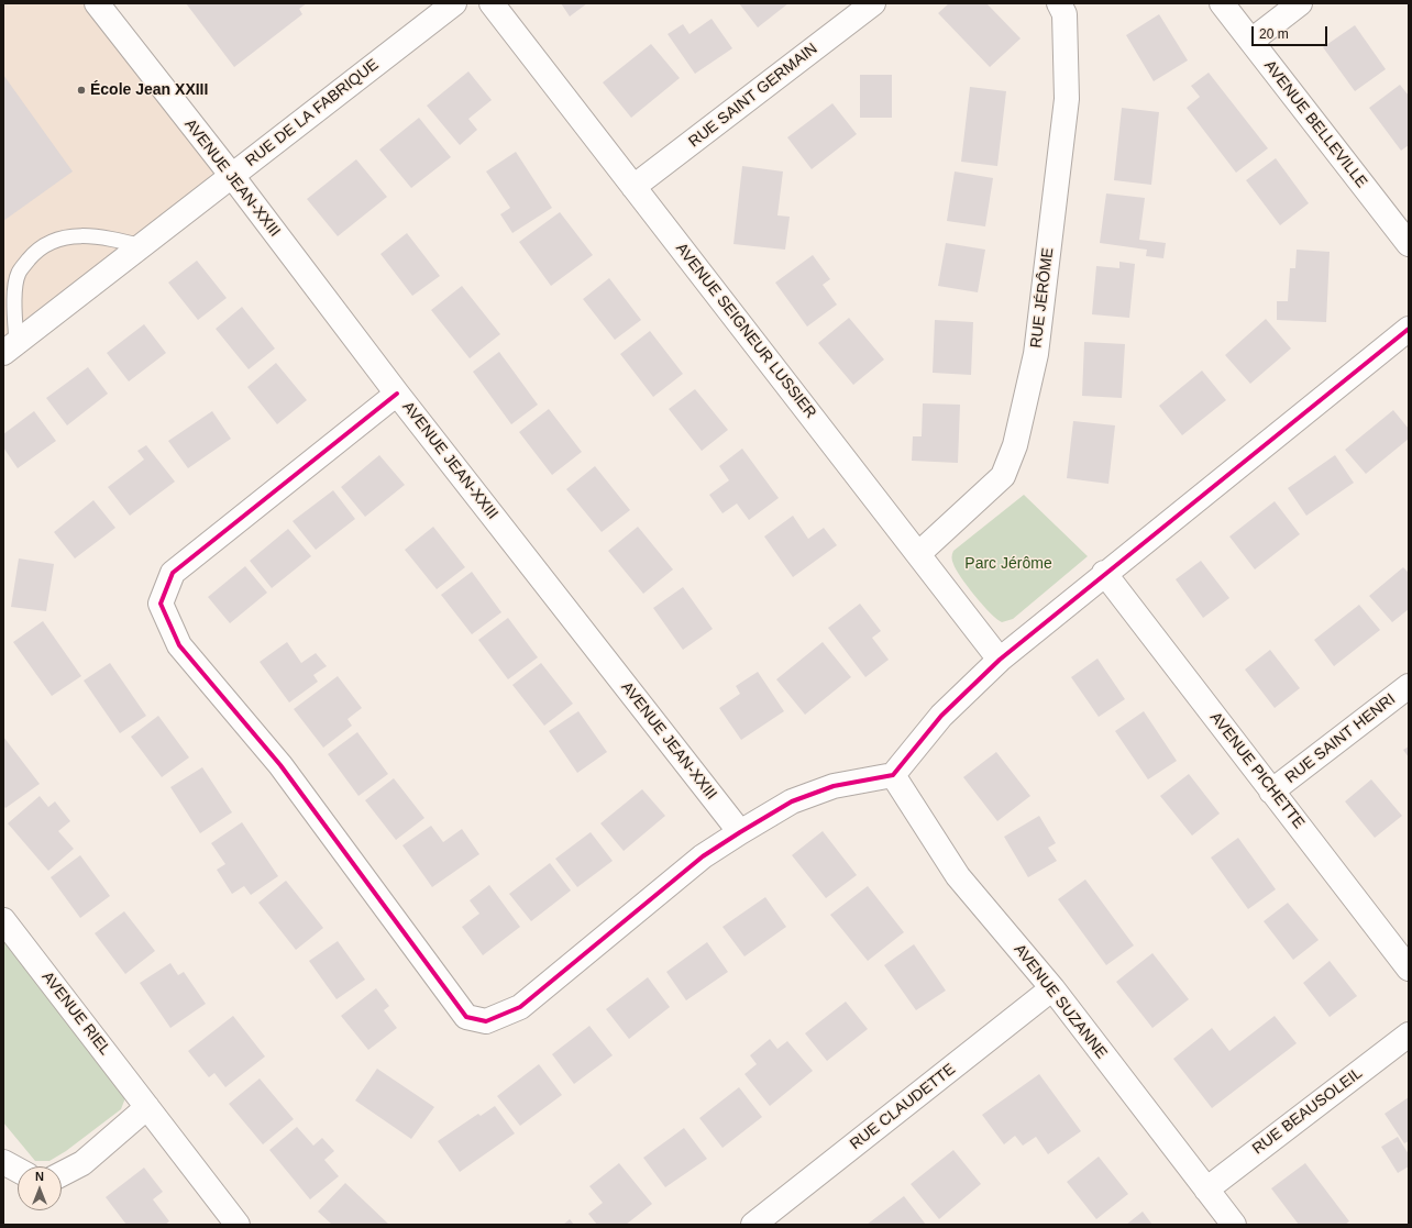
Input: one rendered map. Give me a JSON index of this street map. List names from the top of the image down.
{
  "streets": {
    "street": [
      "RUE SAINT GERMAIN",
      "RUE DE LA FABRIQUE",
      "AVENUE BELLEVILLE",
      "AVENUE JEAN-XXIII",
      "RUE JÉRÔME",
      "AVENUE SEIGNEUR LUSSIER",
      "RUE SAINT HENRI",
      "AVENUE PICHETTE",
      "AVENUE SUZANNE",
      "AVENUE RIEL",
      "RUE CLAUDETTE",
      "RUE BEAUSOLEIL"
    ]
  },
  "crossings": [
    ["RUE SAINT GERMAIN", "AVENUE SEIGNEUR LUSSIER"],
    ["RUE DE LA FABRIQUE", "AVENUE JEAN-XXIII"],
    ["RUE JÉRÔME", "AVENUE SEIGNEUR LUSSIER"],
    ["RUE SAINT HENRI", "AVENUE PICHETTE"],
    ["AVENUE SUZANNE", "RUE CLAUDETTE"],
    ["AVENUE SUZANNE", "RUE BEAUSOLEIL"]
  ],
  "parks": ["Parc Jérôme"],
  "places": ["École Jean XXIII"],
  "scale_bar": "20 m",
  "north": "top"
}
